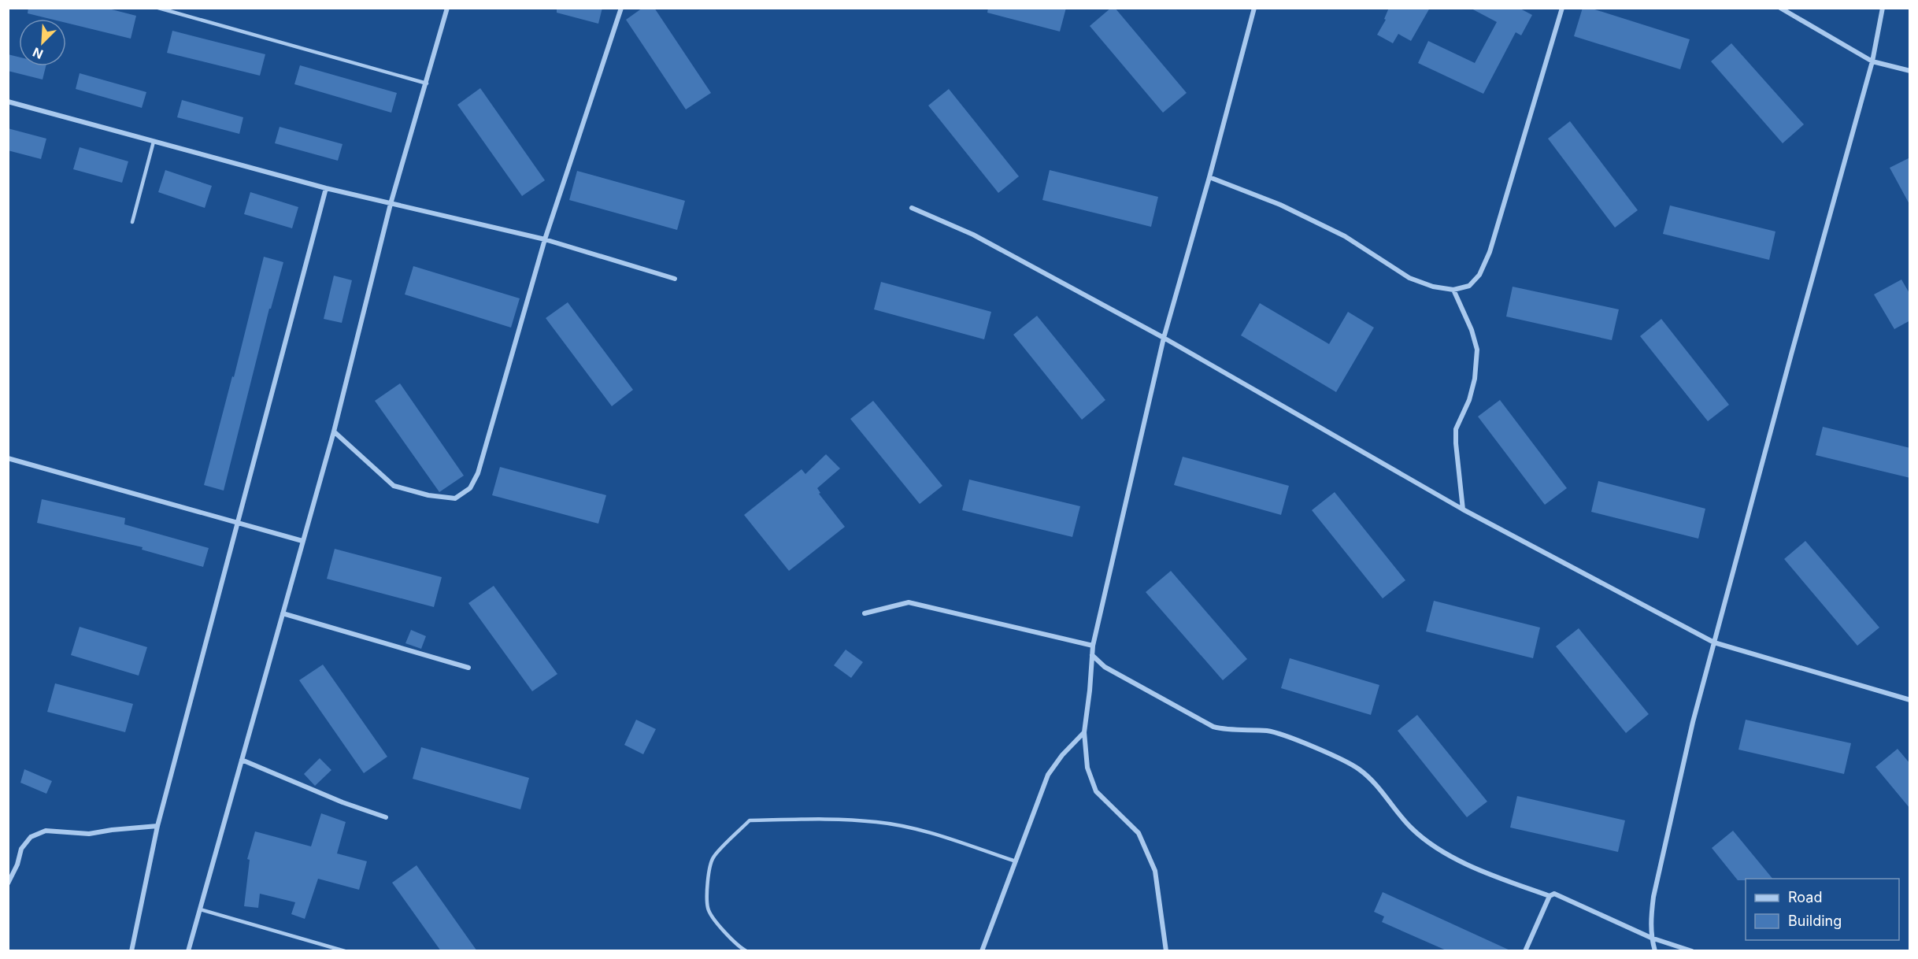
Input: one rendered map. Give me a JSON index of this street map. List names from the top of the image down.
{
  "legend": ["Road", "Building"],
  "north": "bottom left"
}
